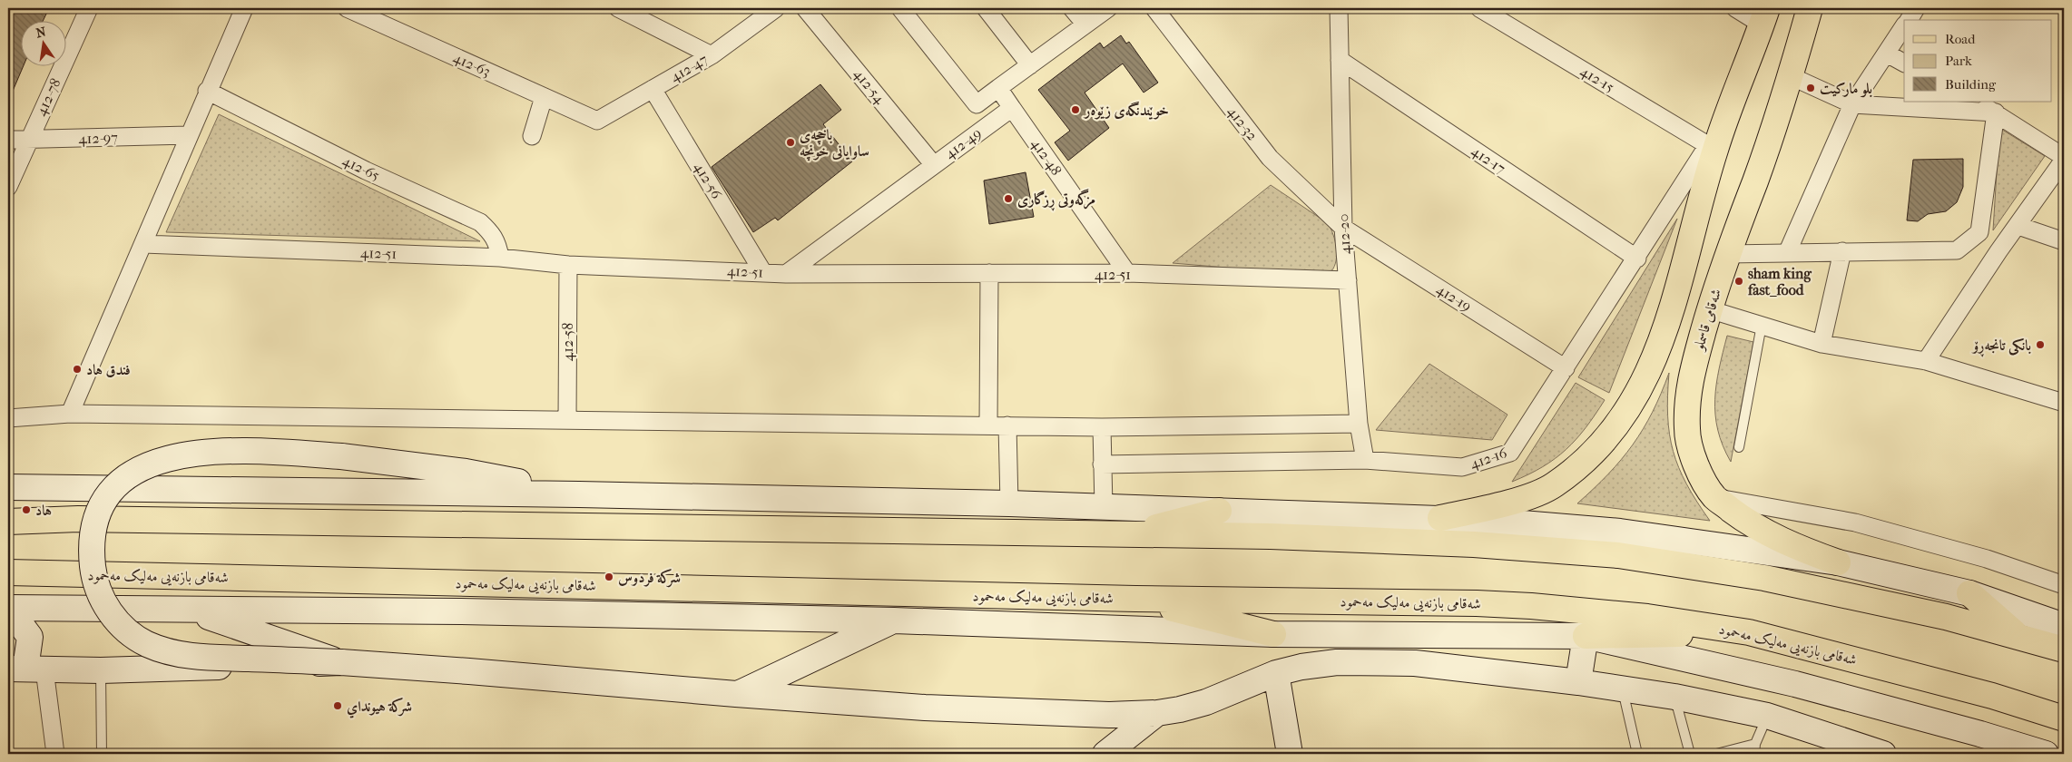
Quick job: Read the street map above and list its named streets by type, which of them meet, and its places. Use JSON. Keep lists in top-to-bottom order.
{
  "streets": {
    "main road": ["شەقامی قاسملو", "شەقامی بازنەیی مەلیک مەحمود"],
    "street": [
      "412-63",
      "412-47",
      "412-15",
      "412-54",
      "412-78",
      "412-32",
      "412-97",
      "412-49",
      "412-48",
      "412-17",
      "412-65",
      "412-56",
      "412-20",
      "412-51",
      "412-19",
      "412-58",
      "412-16"
    ]
  },
  "crossings": [
    ["412-63", "412-47"],
    ["412-47", "412-56"],
    ["412-15", "412-16"],
    ["412-54", "412-49"],
    ["412-78", "412-97"],
    ["412-32", "412-20"],
    ["412-32", "412-19"],
    ["412-49", "412-48"],
    ["412-49", "412-51"],
    ["412-48", "412-51"],
    ["412-17", "412-20"],
    ["412-17", "412-16"],
    ["412-65", "412-51"],
    ["412-56", "412-51"],
    ["412-20", "412-51"],
    ["412-20", "412-19"],
    ["412-20", "412-16"],
    ["412-51", "412-58"],
    ["412-19", "412-16"]
  ],
  "places": [
    "بلو ماركيت",
    "خوێندنگەی زێوەر",
    "باخچەی ساوایانی خونچە",
    "مزگەوتی ڕزگاری",
    "sham king fast_food",
    "بانکی تانجەڕۆ",
    "فندق هاد",
    "هاد",
    "شركة فردوس",
    "شركة هيونداي"
  ],
  "legend": ["Road", "Park", "Building"],
  "north": "top"
}
